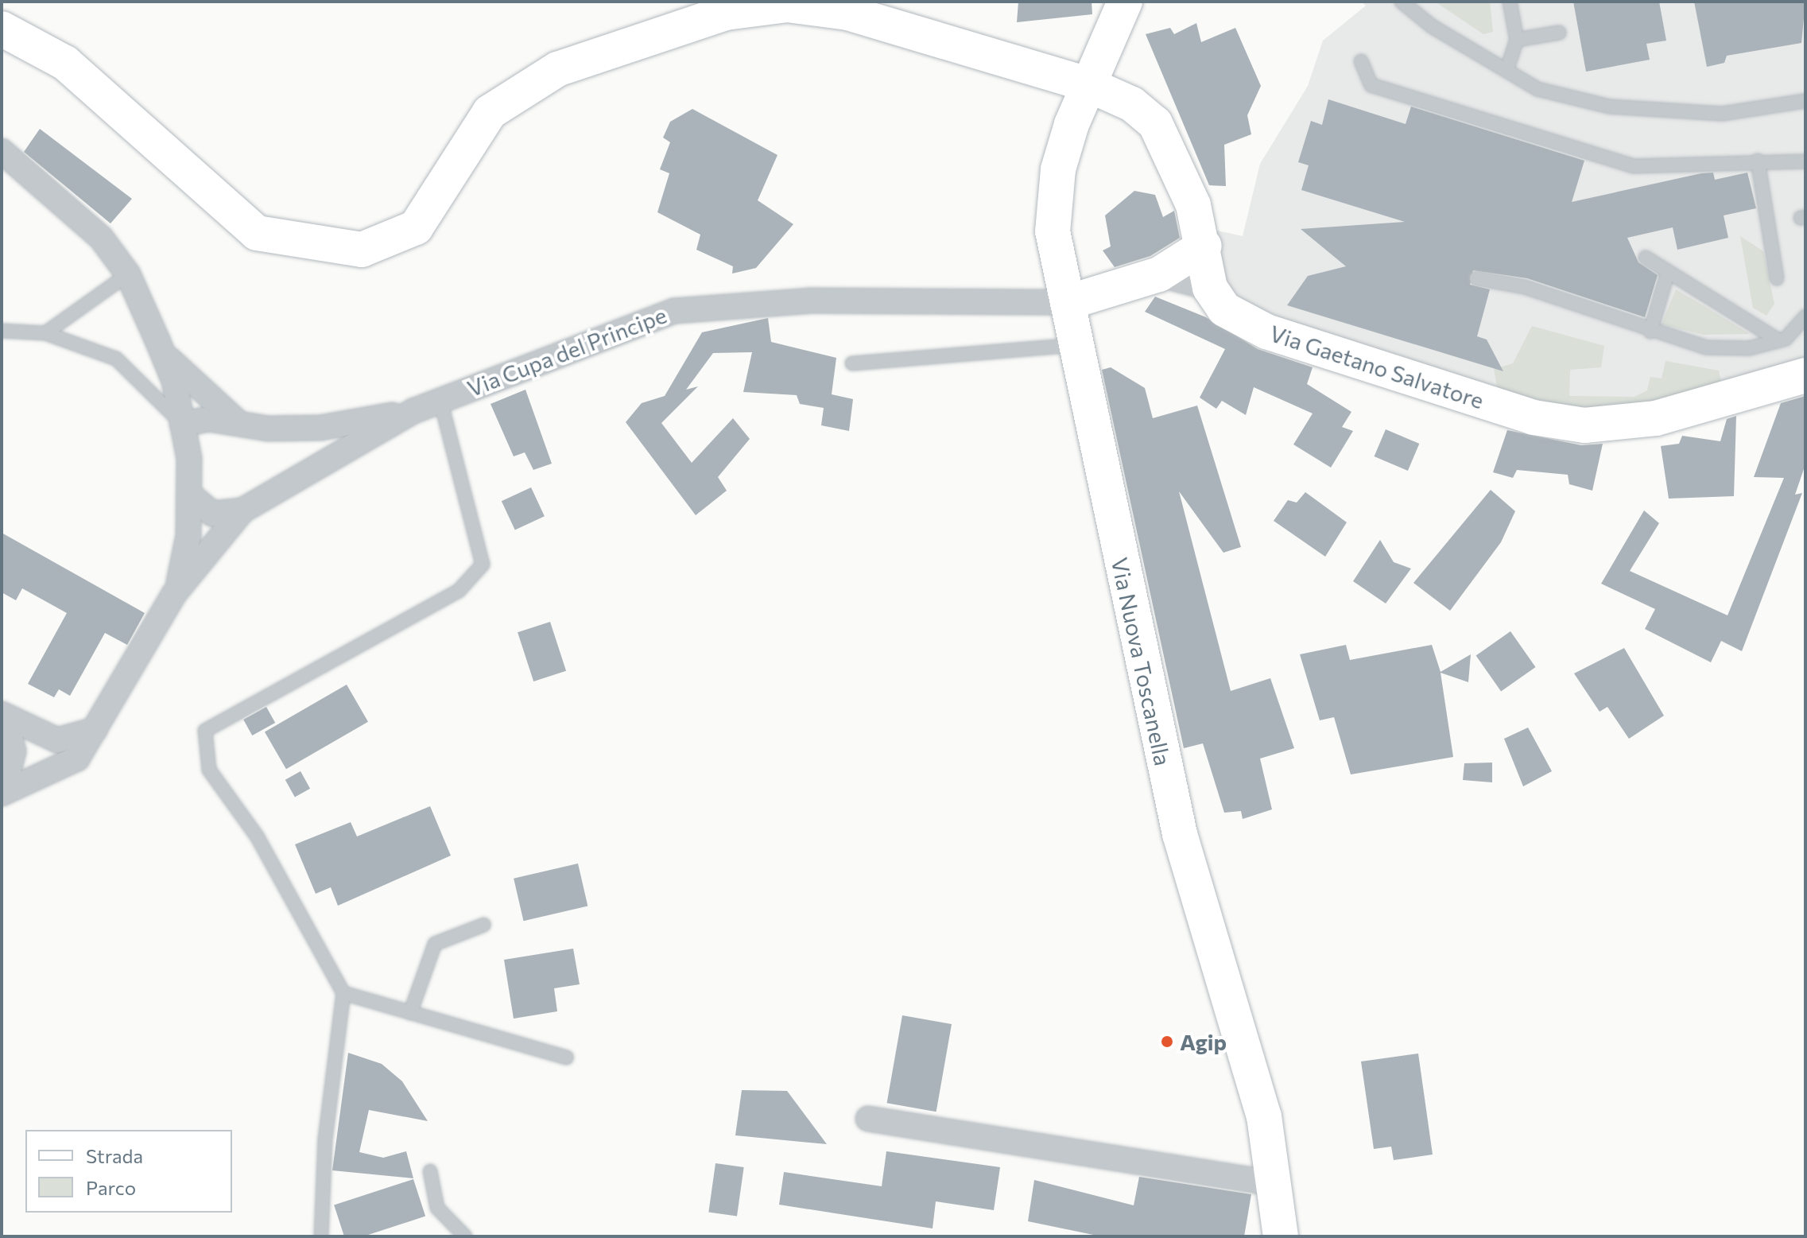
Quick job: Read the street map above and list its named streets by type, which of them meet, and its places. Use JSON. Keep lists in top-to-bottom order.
{
  "streets": {
    "main road": ["Via Gaetano Salvatore", "Via Nuova Toscanella"],
    "street": ["Via Cupa del Principe"]
  },
  "crossings": [
    ["Via Cupa del Principe", "Via Nuova Toscanella"]
  ],
  "places": ["Agip"],
  "legend": ["Strada", "Parco"]
}
